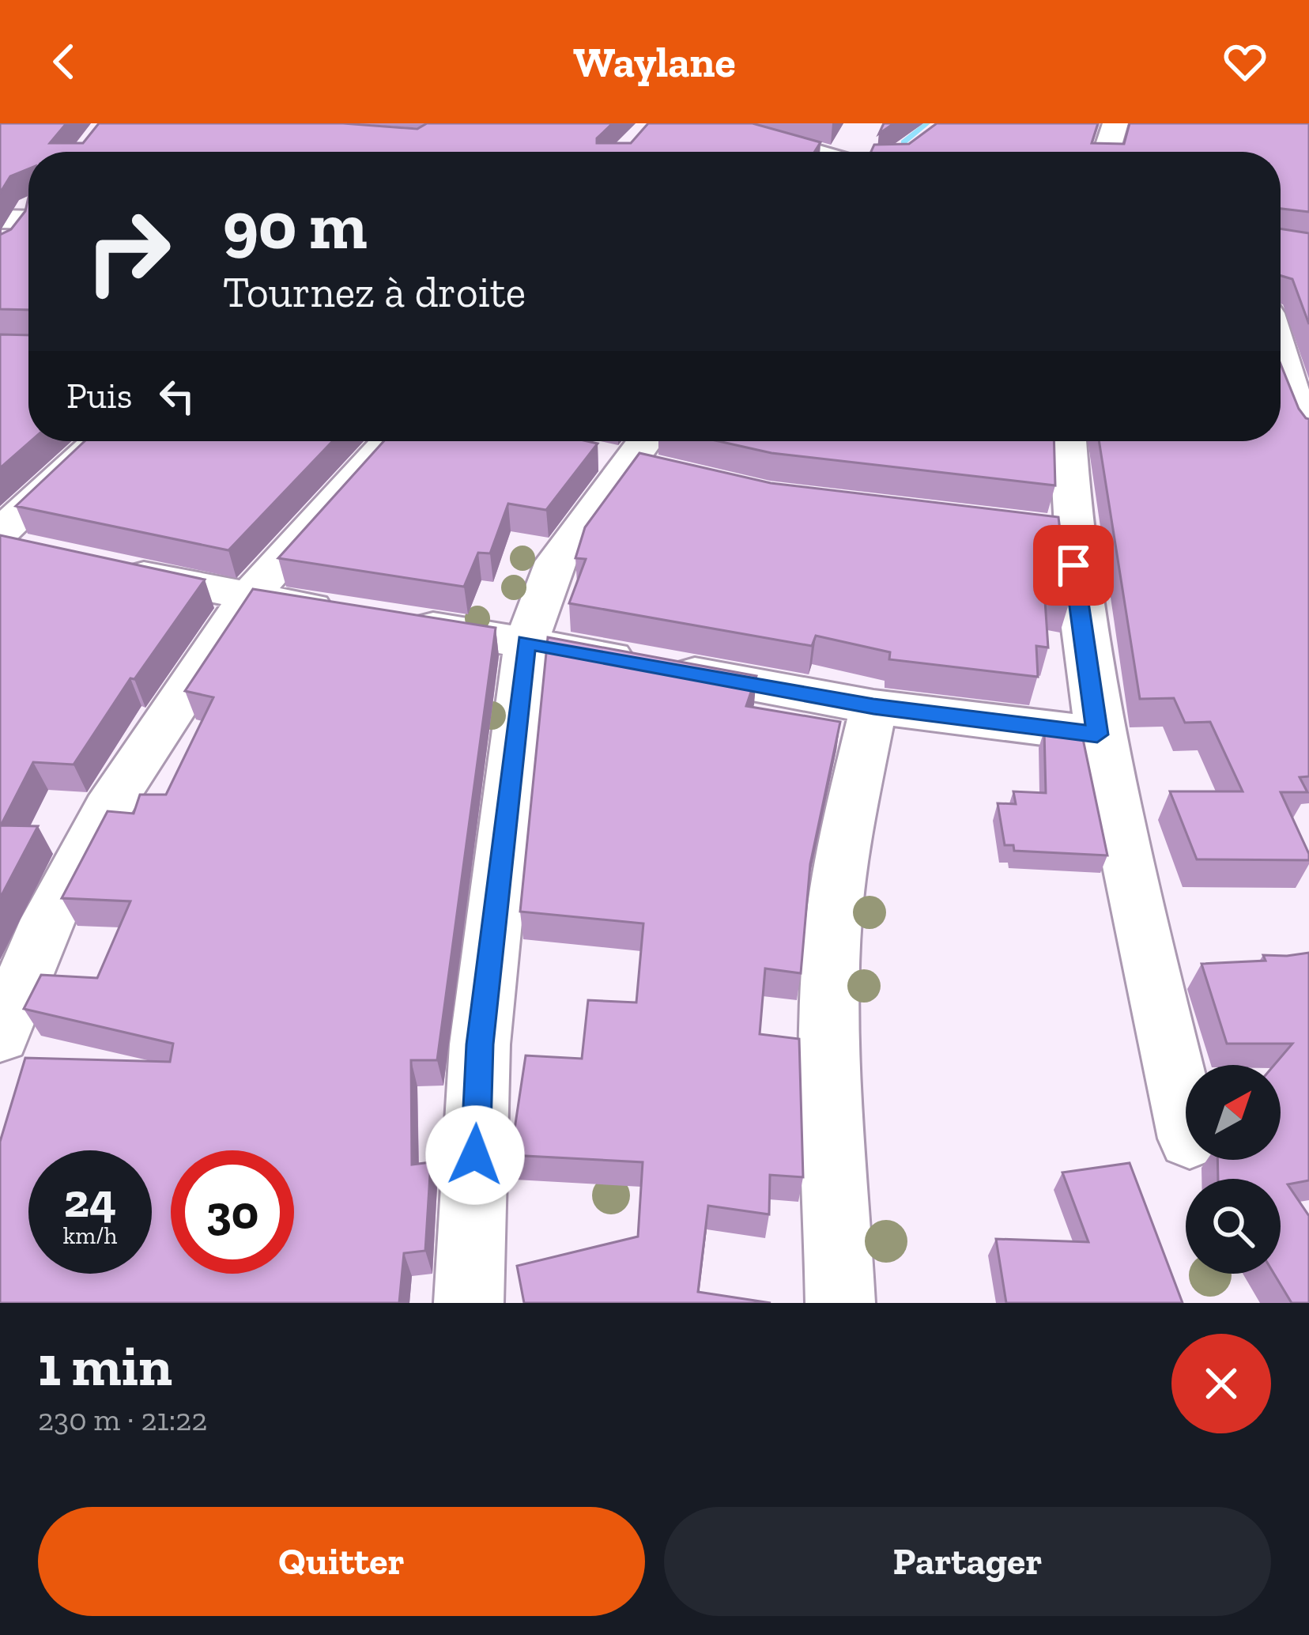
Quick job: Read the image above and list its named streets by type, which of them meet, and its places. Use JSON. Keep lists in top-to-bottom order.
{
  "north": "top right",
  "page": {
    "header": "Waylane",
    "turn": ["90 m", "Tournez à droite"],
    "then": "Puis",
    "speed": "24 km/h",
    "limit": "30",
    "heading": ["1 min", "230 m · 21:22"],
    "buttons": ["Quitter", "Partager"]
  }
}
